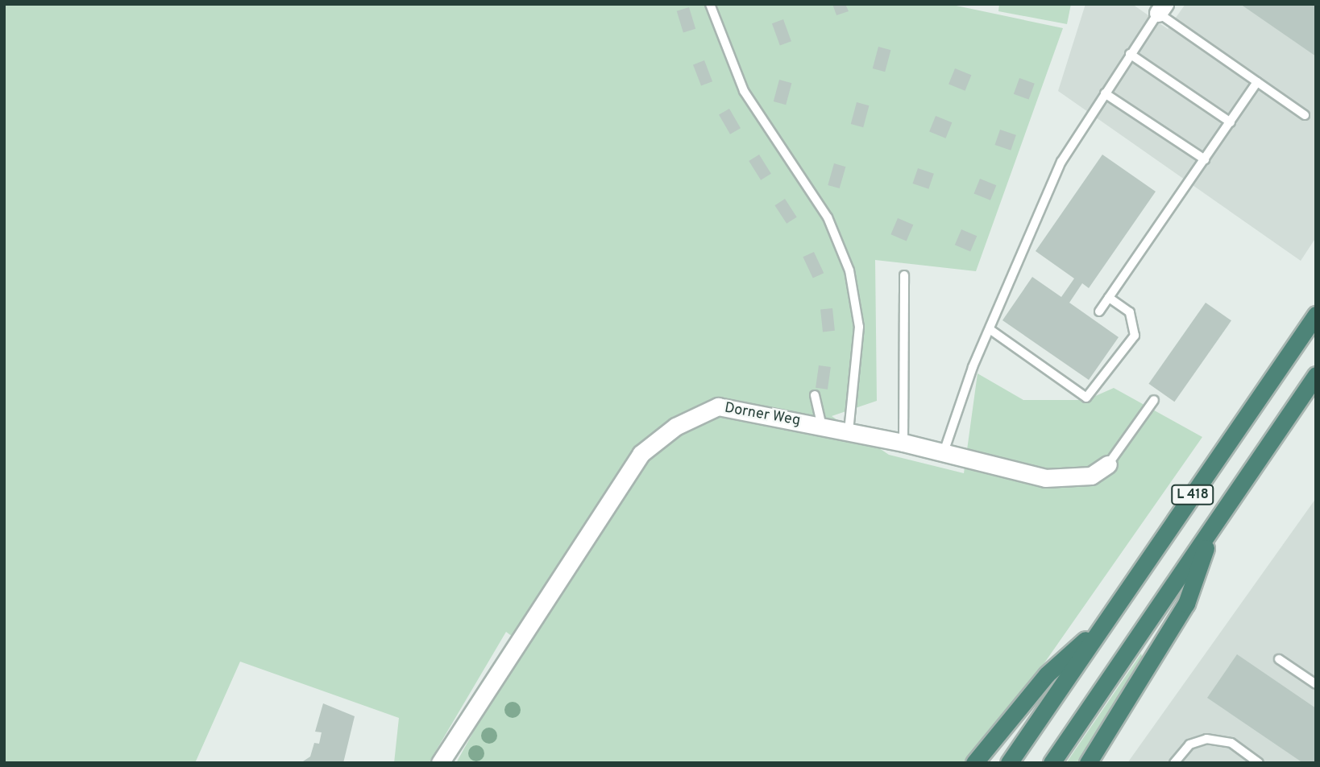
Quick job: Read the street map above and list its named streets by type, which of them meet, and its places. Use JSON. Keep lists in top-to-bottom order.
{
  "streets": {
    "highway": ["L 418"],
    "street": ["Dorner Weg"]
  }
}
